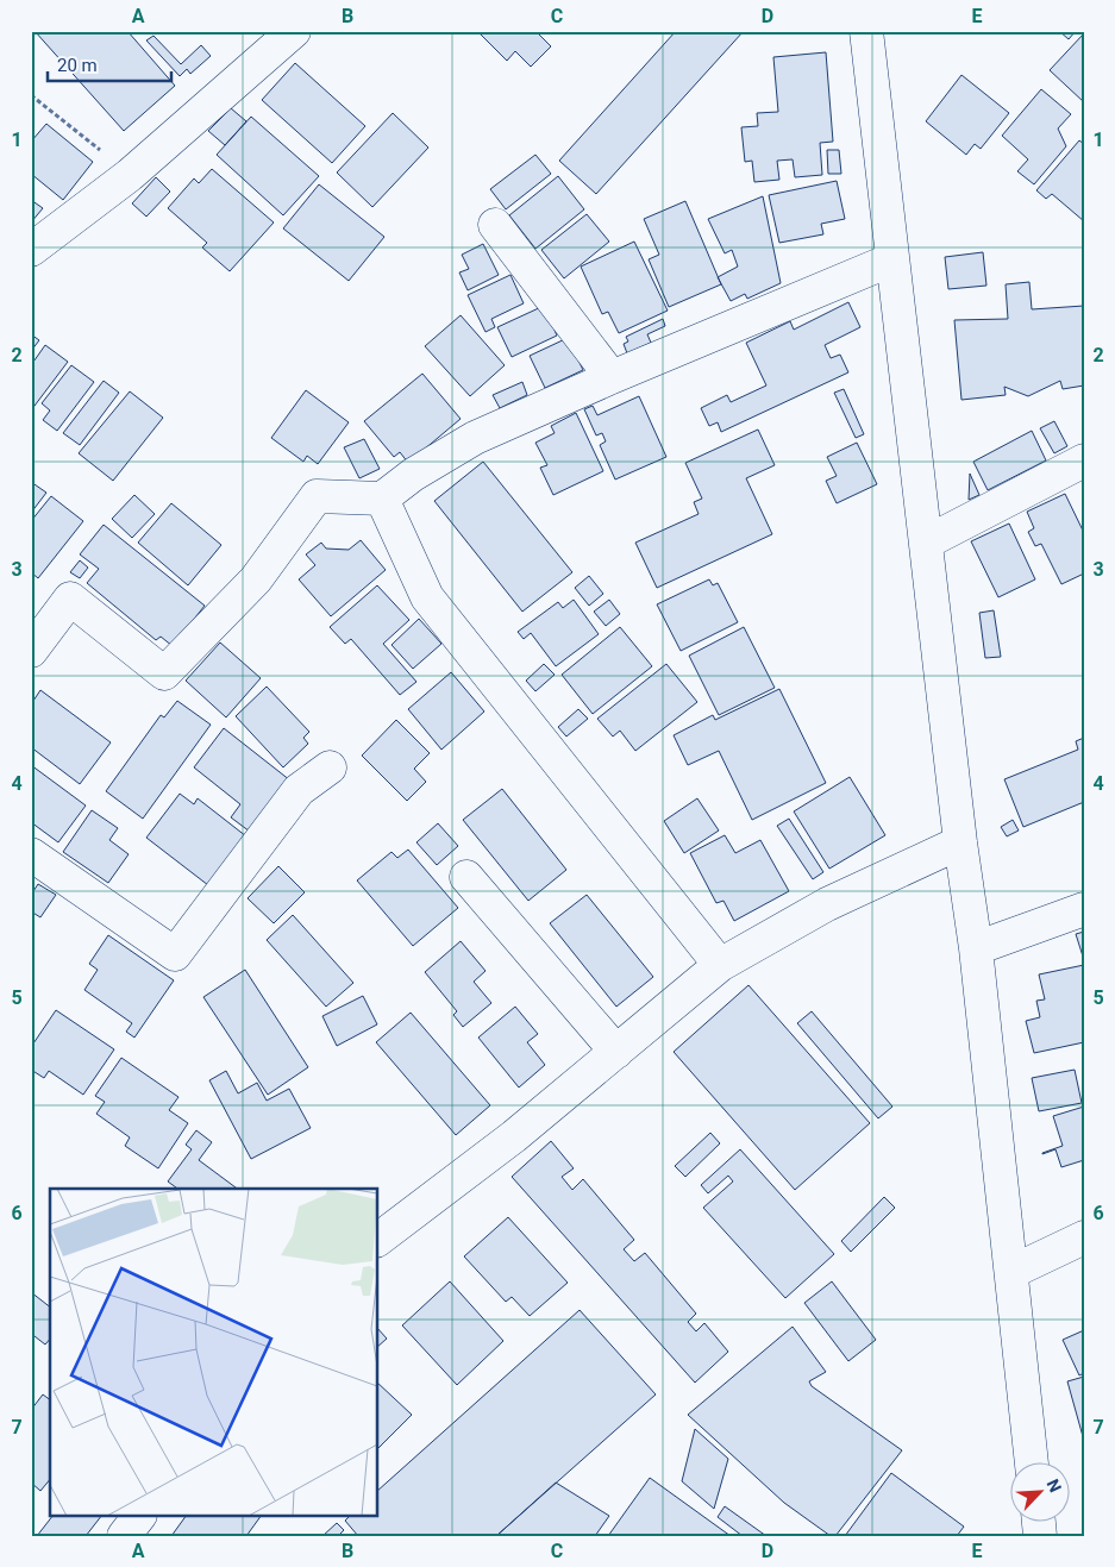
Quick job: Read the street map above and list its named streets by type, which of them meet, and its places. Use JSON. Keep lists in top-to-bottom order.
{
  "scale_bar": "20 m",
  "north": "top right",
  "grid": {
    "columns": [
      "A",
      "B",
      "C",
      "D",
      "E"
    ],
    "rows": [
      "1",
      "2",
      "3",
      "4",
      "5",
      "6",
      "7"
    ]
  }
}
